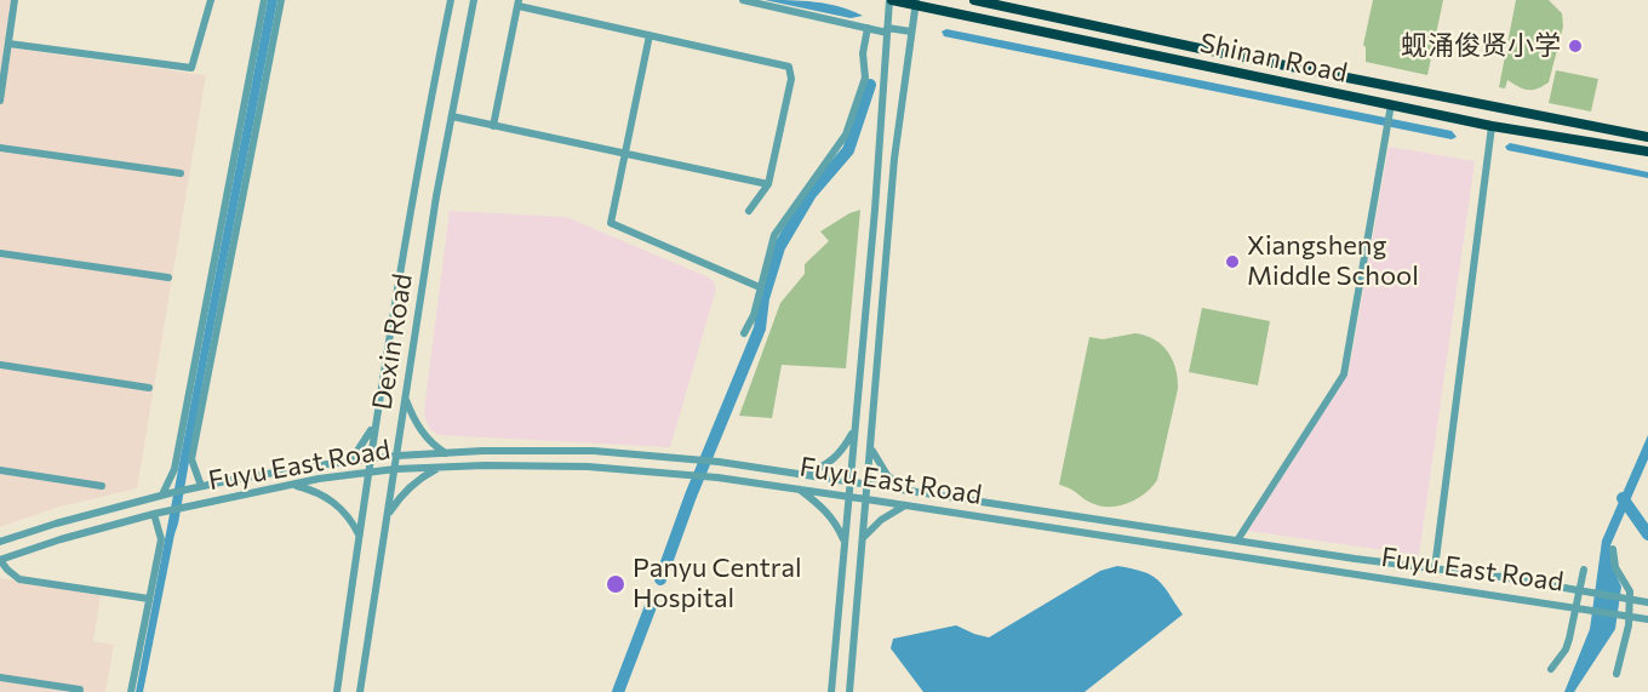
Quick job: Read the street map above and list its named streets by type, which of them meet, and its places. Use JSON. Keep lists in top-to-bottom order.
{
  "streets": {
    "highway": ["Shinan Road"],
    "street": ["Dexin Road", "Fuyu East Road"]
  },
  "crossings": [
    ["Dexin Road", "Fuyu East Road"]
  ],
  "places": ["蚬涌俊贤小学", "Xiangsheng Middle School", "Panyu Central Hospital"]
}
